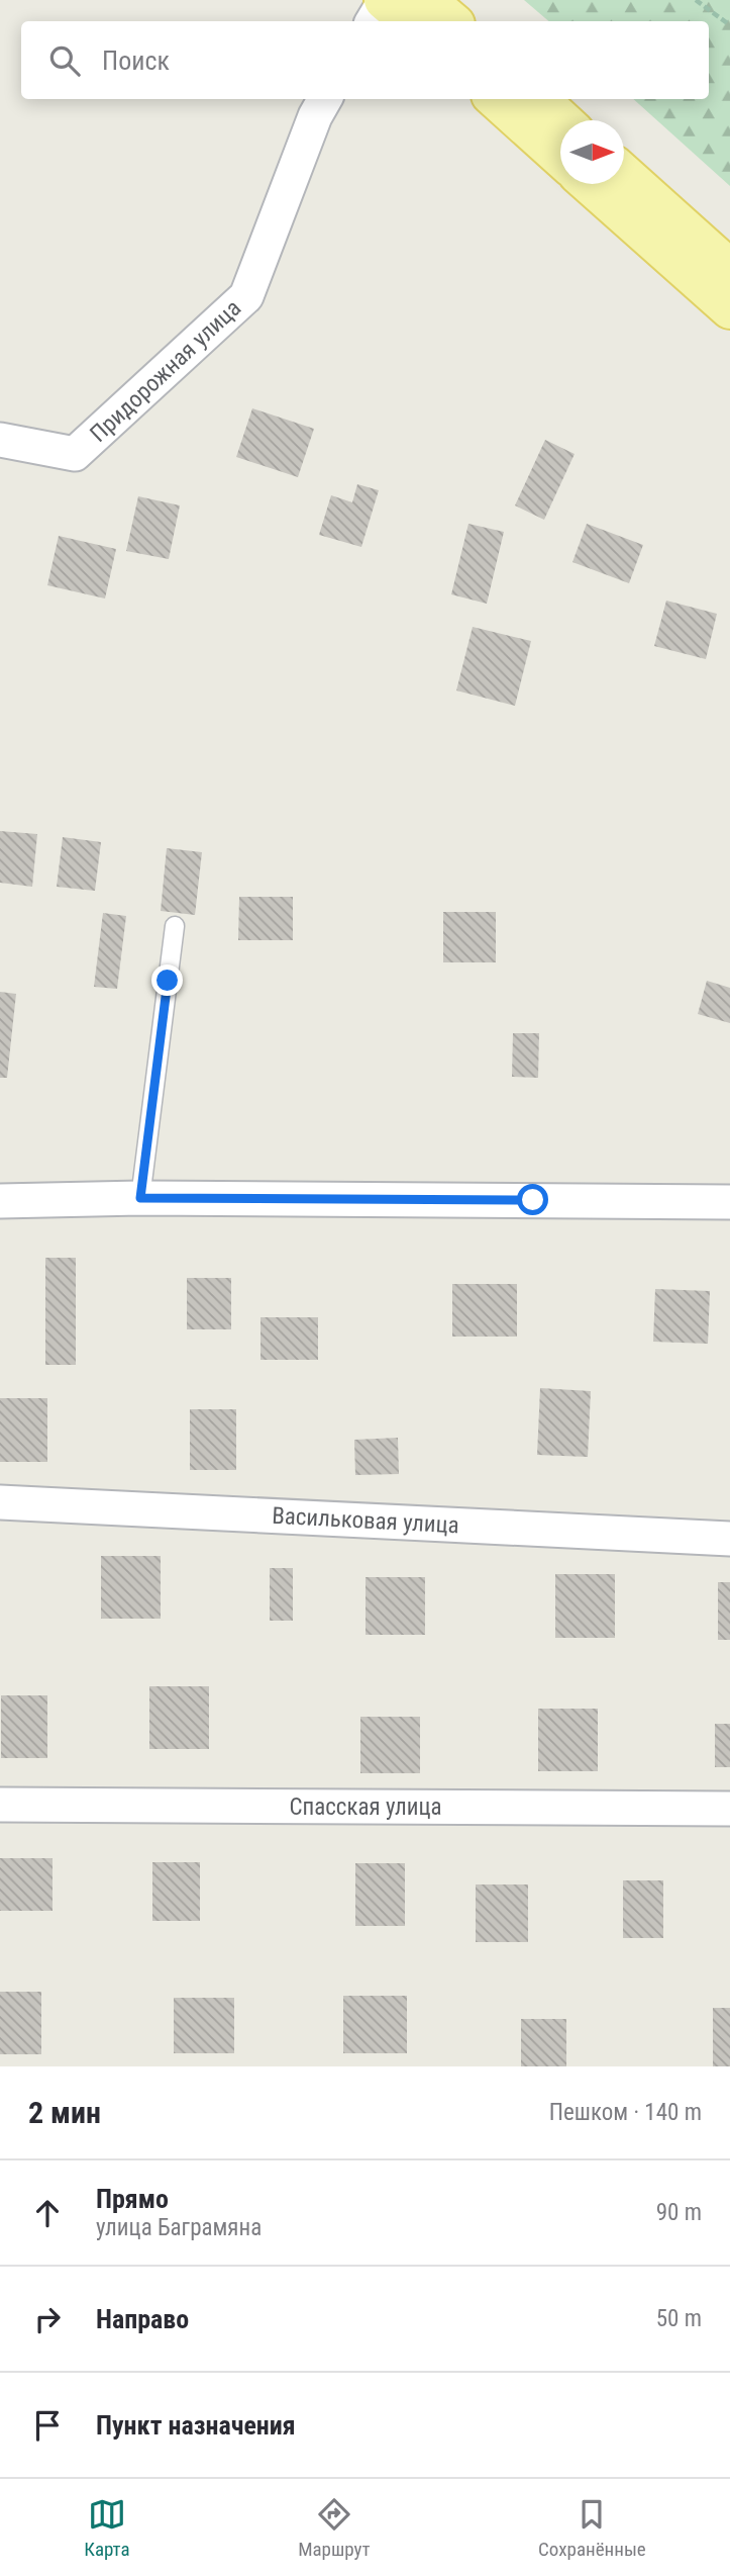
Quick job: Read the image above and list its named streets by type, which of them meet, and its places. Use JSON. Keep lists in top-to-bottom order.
{
  "streets": {
    "street": ["Придорожная улица", "Васильковая улица", "Спасская улица"]
  },
  "north": "right",
  "page": {
    "search": "Поиск",
    "heading": ["2 мин", "Пешком · 140 m"],
    "list": [
      ["Прямо", "улица Баграмяна", "90 m"],
      ["Направо", "50 m"],
      "Пункт назначения"
    ],
    "nav": ["Карта", "Маршрут", "Сохранённые"]
  }
}
